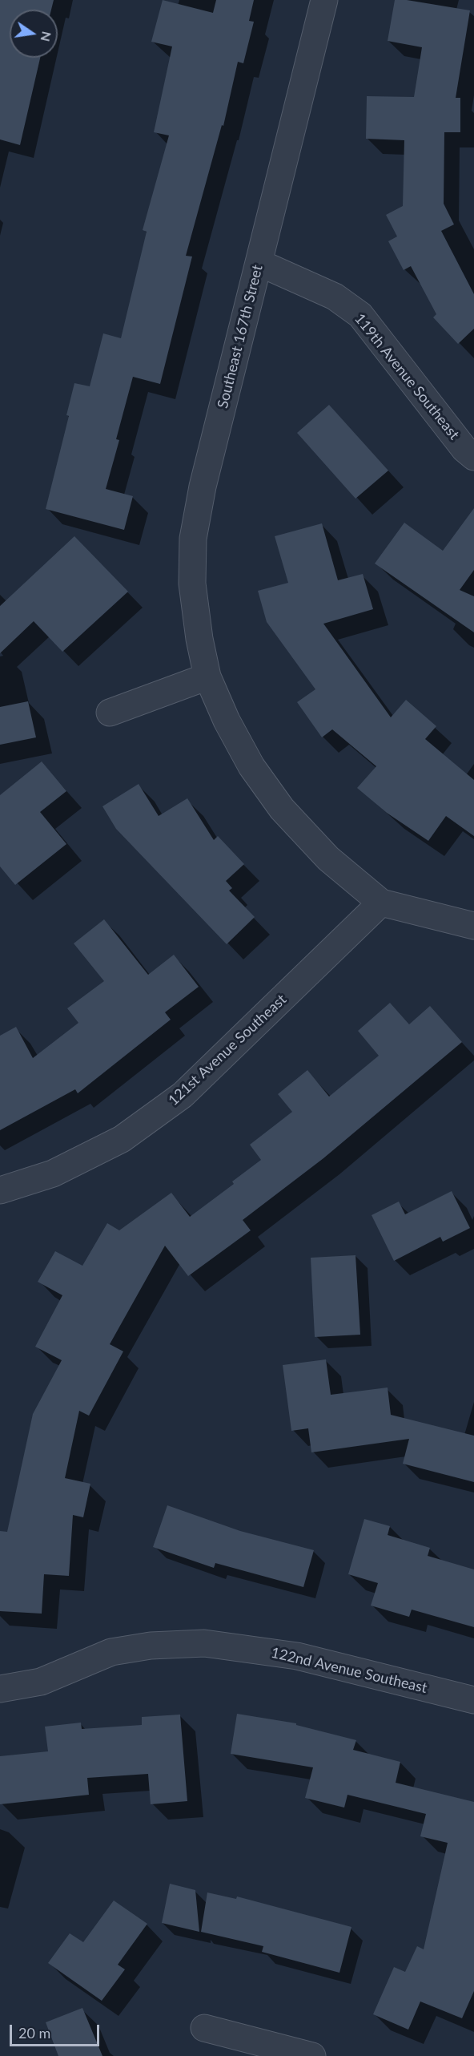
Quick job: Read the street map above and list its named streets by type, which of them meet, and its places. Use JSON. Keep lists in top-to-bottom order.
{
  "streets": {
    "street": [
      "Southeast 167th Street",
      "119th Avenue Southeast",
      "121st Avenue Southeast",
      "122nd Avenue Southeast"
    ]
  },
  "crossings": [
    ["Southeast 167th Street", "119th Avenue Southeast"],
    ["Southeast 167th Street", "121st Avenue Southeast"]
  ],
  "scale_bar": "20 m",
  "north": "right"
}
